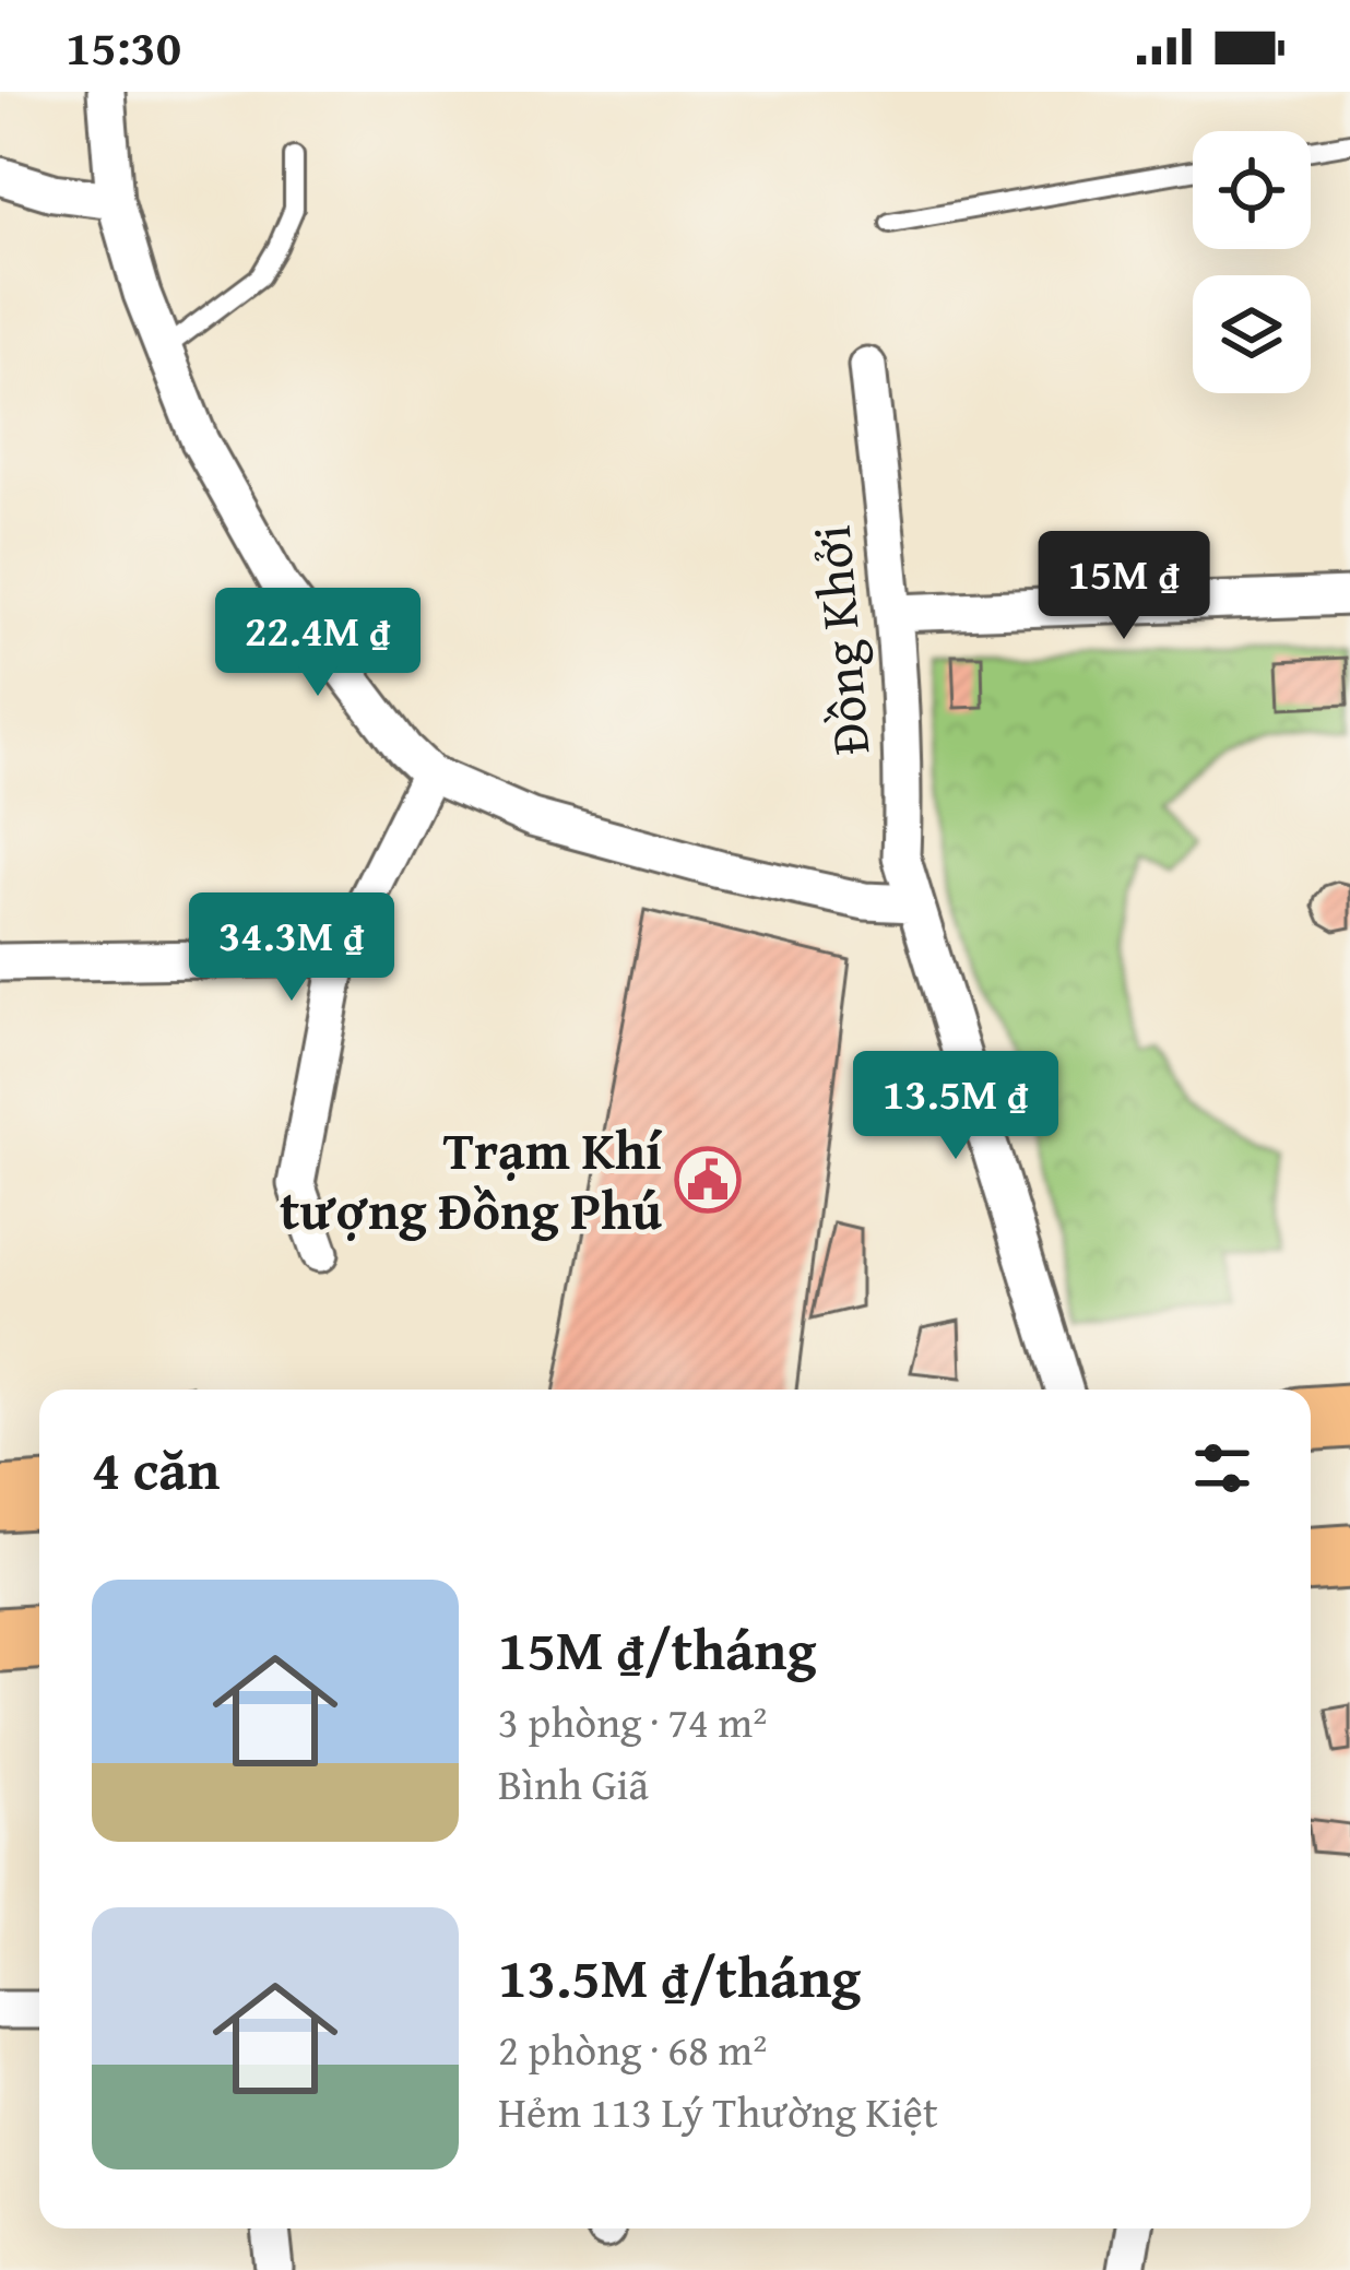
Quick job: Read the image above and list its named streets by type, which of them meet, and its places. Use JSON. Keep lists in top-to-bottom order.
{
  "streets": {
    "street": ["Đồng Khởi"]
  },
  "places": {
    "public building": ["Trạm Khí tượng Đồng Phú"]
  },
  "page": {
    "status": "15:30",
    "price": [
      "15M ₫",
      "22.4M ₫",
      "34.3M ₫",
      "13.5M ₫"
    ],
    "heading": "4 căn",
    "list": [
      {
        "name": "15M ₫/tháng",
        "note": "3 phòng · 74 m² · Bình Giã"
      },
      {
        "name": "13.5M ₫/tháng",
        "note": "2 phòng · 68 m² · Hẻm 113 Lý Thường Kiệt"
      }
    ]
  }
}
